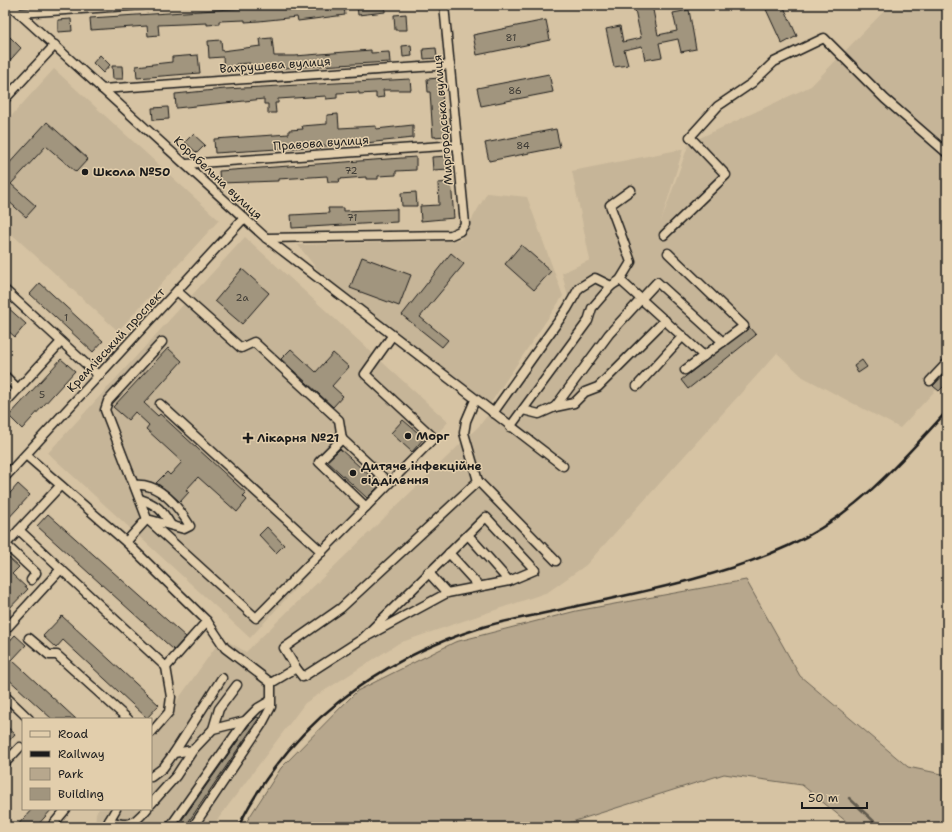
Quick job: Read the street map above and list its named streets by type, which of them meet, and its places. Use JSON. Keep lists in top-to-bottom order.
{
  "streets": {
    "street": [
      "Вахрушева вулиця",
      "Миргородська вулиця",
      "Правова вулиця",
      "Корабельна вулиця",
      "Кремлівський проспект"
    ]
  },
  "crossings": [
    ["Вахрушева вулиця", "Миргородська вулиця"],
    ["Вахрушева вулиця", "Корабельна вулиця"],
    ["Миргородська вулиця", "Правова вулиця"],
    ["Миргородська вулиця", "Корабельна вулиця"],
    ["Правова вулиця", "Корабельна вулиця"],
    ["Корабельна вулиця", "Кремлівський проспект"]
  ],
  "places": {
    "other": ["Школа №50", "Морг", "Дитяче інфекційне відділення"],
    "health": ["Лікарня №21"]
  },
  "house_numbers": [
    "81",
    "86",
    "84",
    "72",
    "71",
    "2а",
    "1",
    "5"
  ],
  "legend": [
    "Road",
    "Railway",
    "Park",
    "Building"
  ],
  "scale_bar": "50 m"
}
